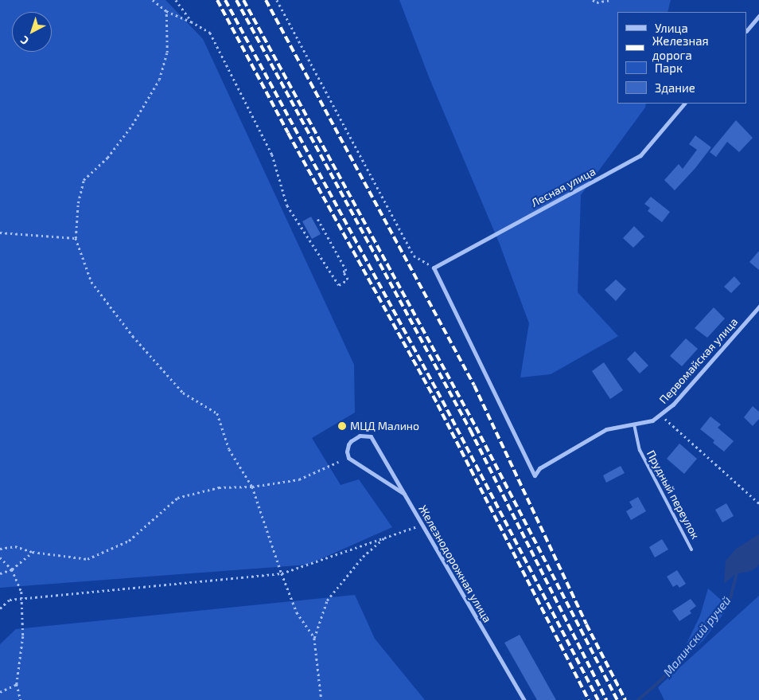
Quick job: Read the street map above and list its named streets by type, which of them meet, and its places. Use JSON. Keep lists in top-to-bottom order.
{
  "streets": {
    "street": ["Лесная улица", "Первомайская улица", "Железнодорожная улица"],
    "lane": ["Прудный переулок"]
  },
  "crossings": [
    ["Лесная улица", "Первомайская улица"],
    ["Первомайская улица", "Прудный переулок"]
  ],
  "water": ["Малинский ручей"],
  "places": ["МЦД Малино"],
  "legend": [
    "Улица",
    "Железная дорога",
    "Парк",
    "Здание"
  ],
  "north": "bottom left"
}
